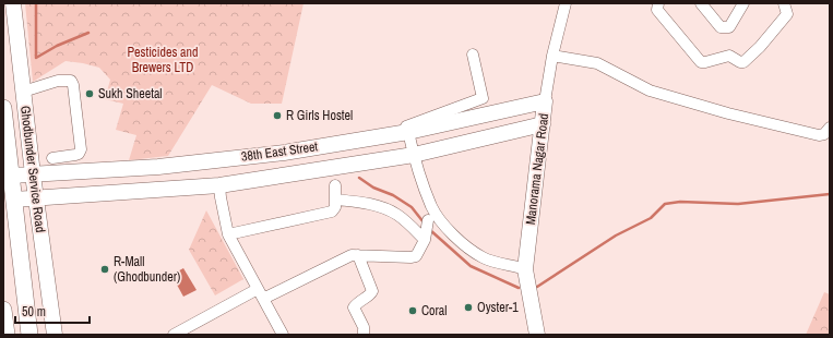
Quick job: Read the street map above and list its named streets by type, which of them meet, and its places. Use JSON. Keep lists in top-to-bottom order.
{
  "streets": {
    "street": ["38th East Street", "Ghodbunder Service Road", "Manorama Nagar Road"]
  },
  "crossings": [
    ["38th East Street", "Ghodbunder Service Road"],
    ["38th East Street", "Manorama Nagar Road"]
  ],
  "parks": ["Pesticides and Brewers LTD"],
  "places": [
    "Sukh Sheetal",
    "R Girls Hostel",
    "R-Mall (Ghodbunder)",
    "Oyster-1",
    "Coral"
  ],
  "scale_bar": "50 m"
}
